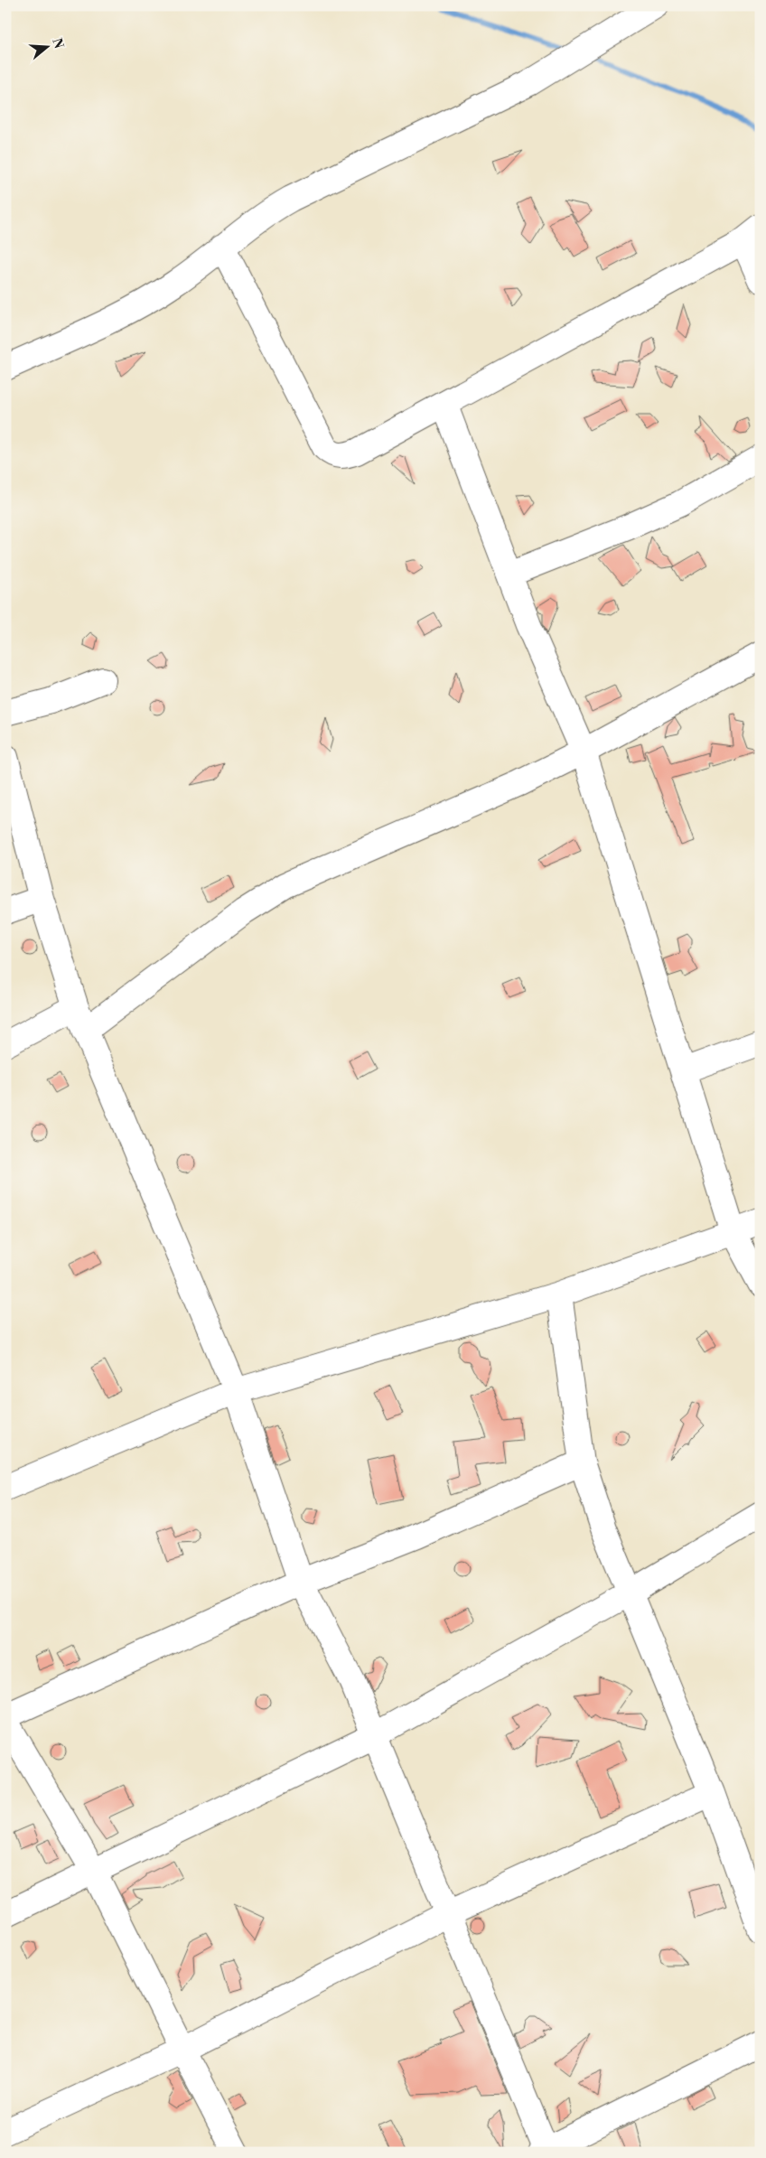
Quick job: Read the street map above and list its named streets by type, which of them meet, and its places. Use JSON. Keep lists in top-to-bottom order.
{
  "north": "right"
}
